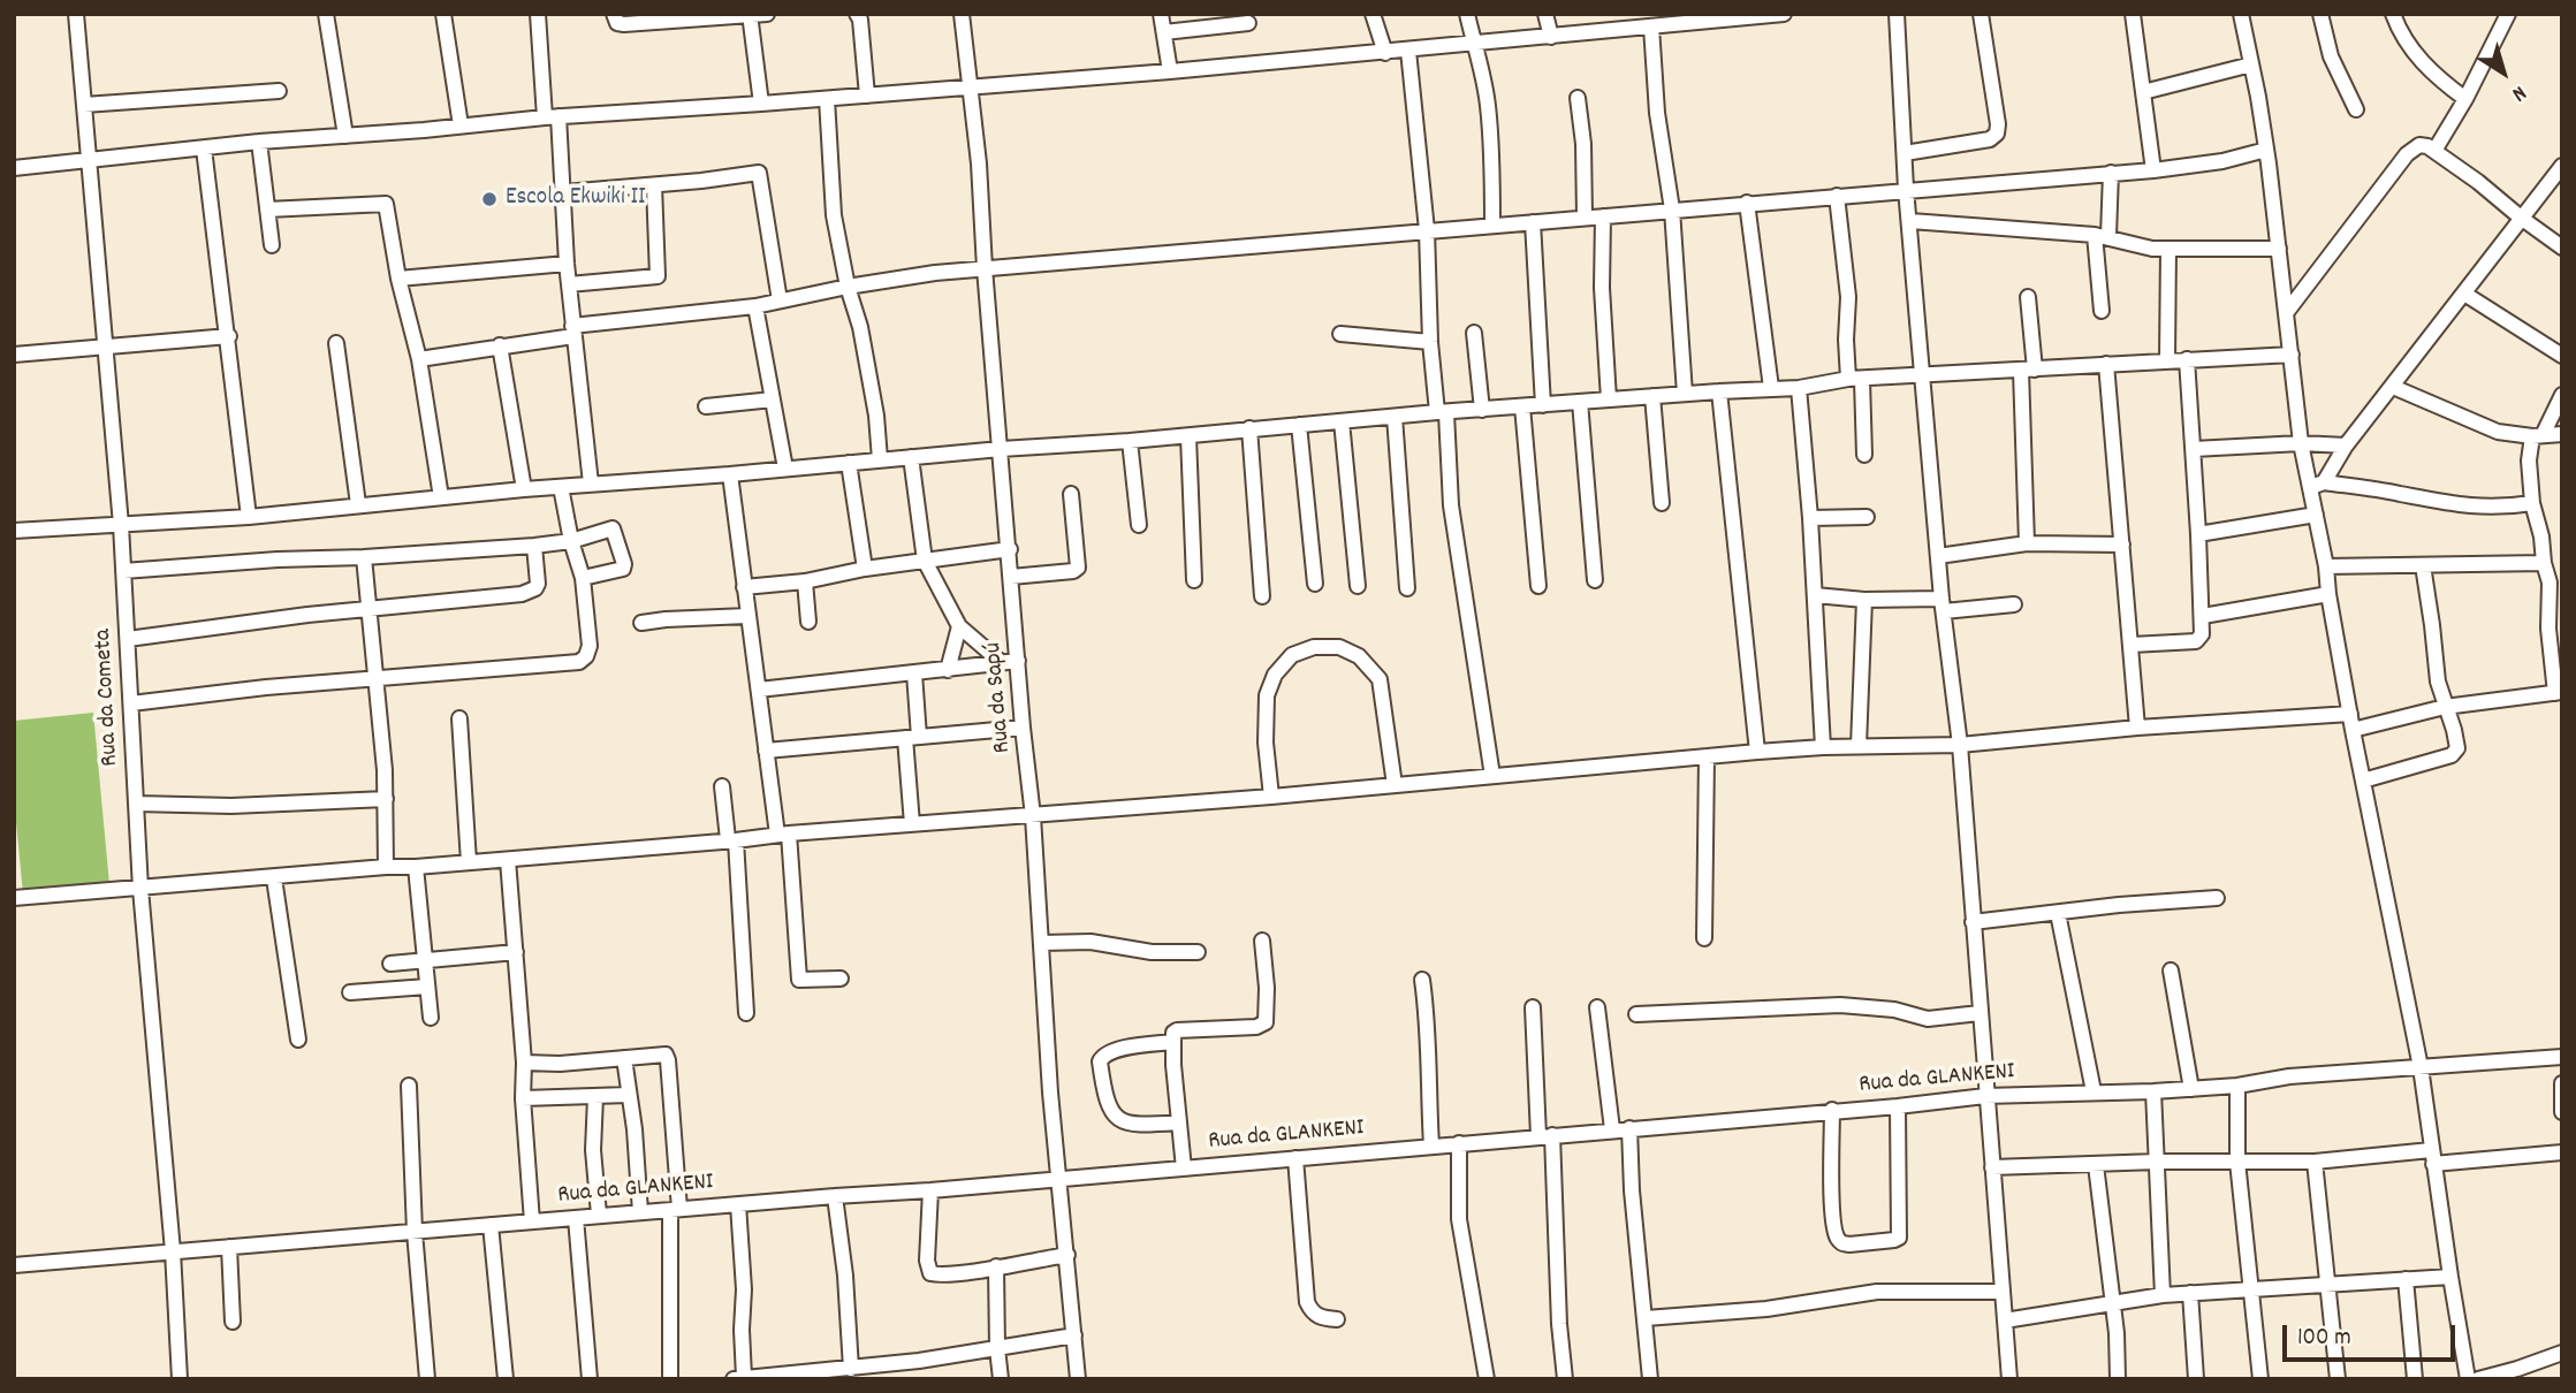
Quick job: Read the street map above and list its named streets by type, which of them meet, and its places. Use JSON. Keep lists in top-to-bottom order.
{
  "streets": {
    "street": ["Rua da Cometa", "Rua da Sapú", "Rua da GLANKENI"]
  },
  "crossings": [
    ["Rua da Cometa", "Rua da GLANKENI"],
    ["Rua da Sapú", "Rua da GLANKENI"]
  ],
  "places": ["Escola Ekwiki II"],
  "scale_bar": "100 m",
  "north": "bottom right"
}
